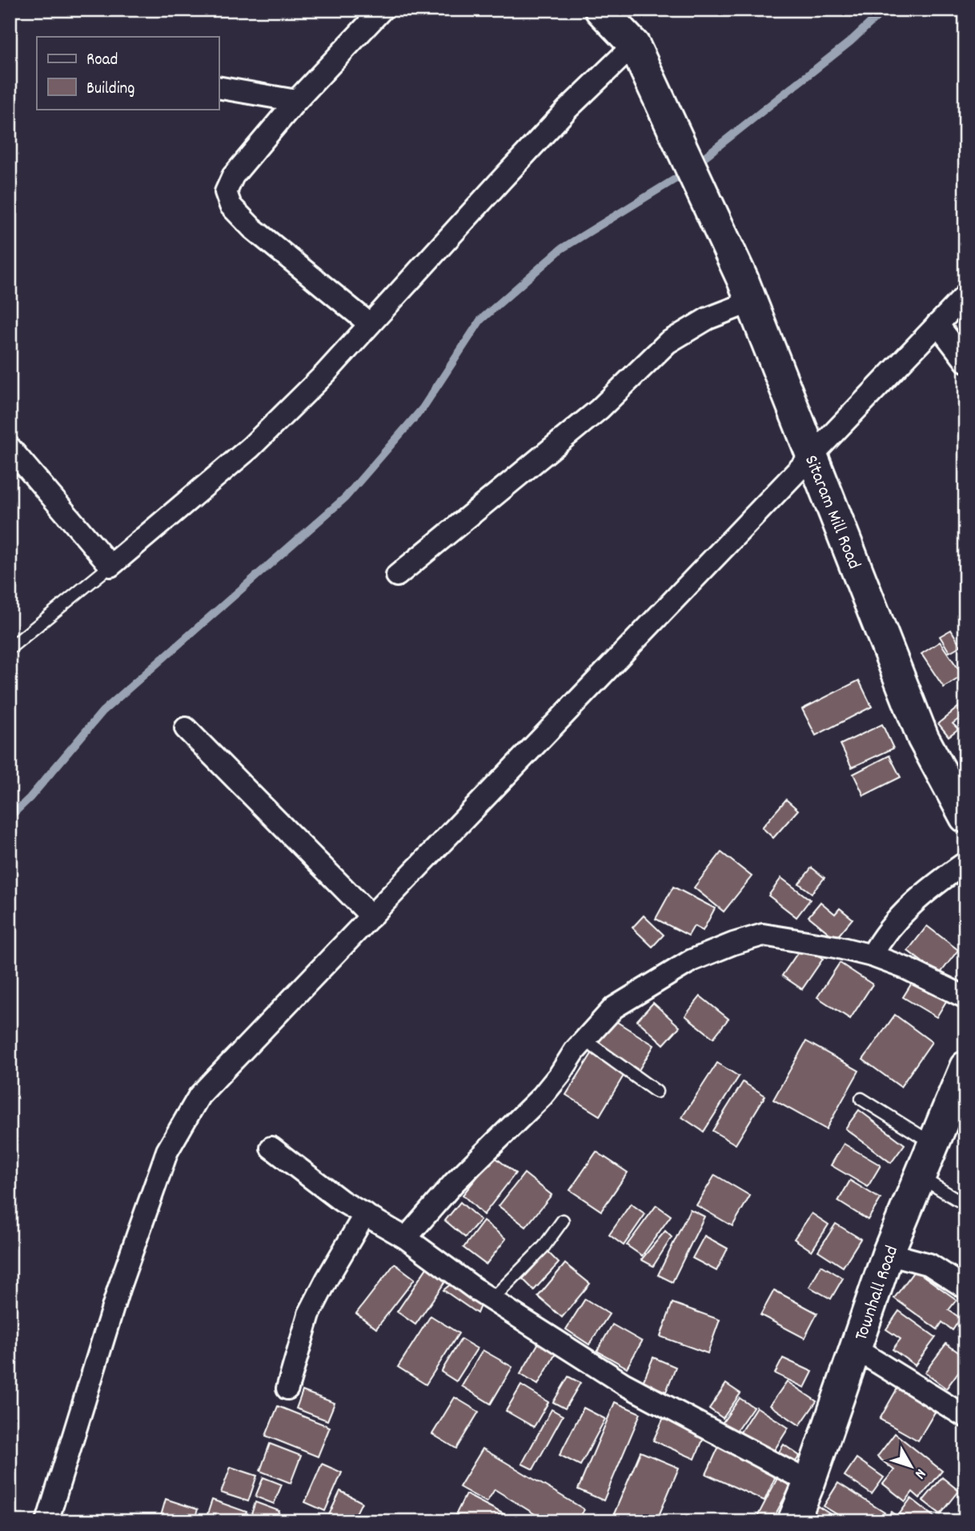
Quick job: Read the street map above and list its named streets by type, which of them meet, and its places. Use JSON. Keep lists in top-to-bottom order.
{
  "streets": {
    "street": ["Sitaram Mill Road", "Townhall Road"]
  },
  "legend": ["Road", "Building"],
  "north": "bottom right"
}
